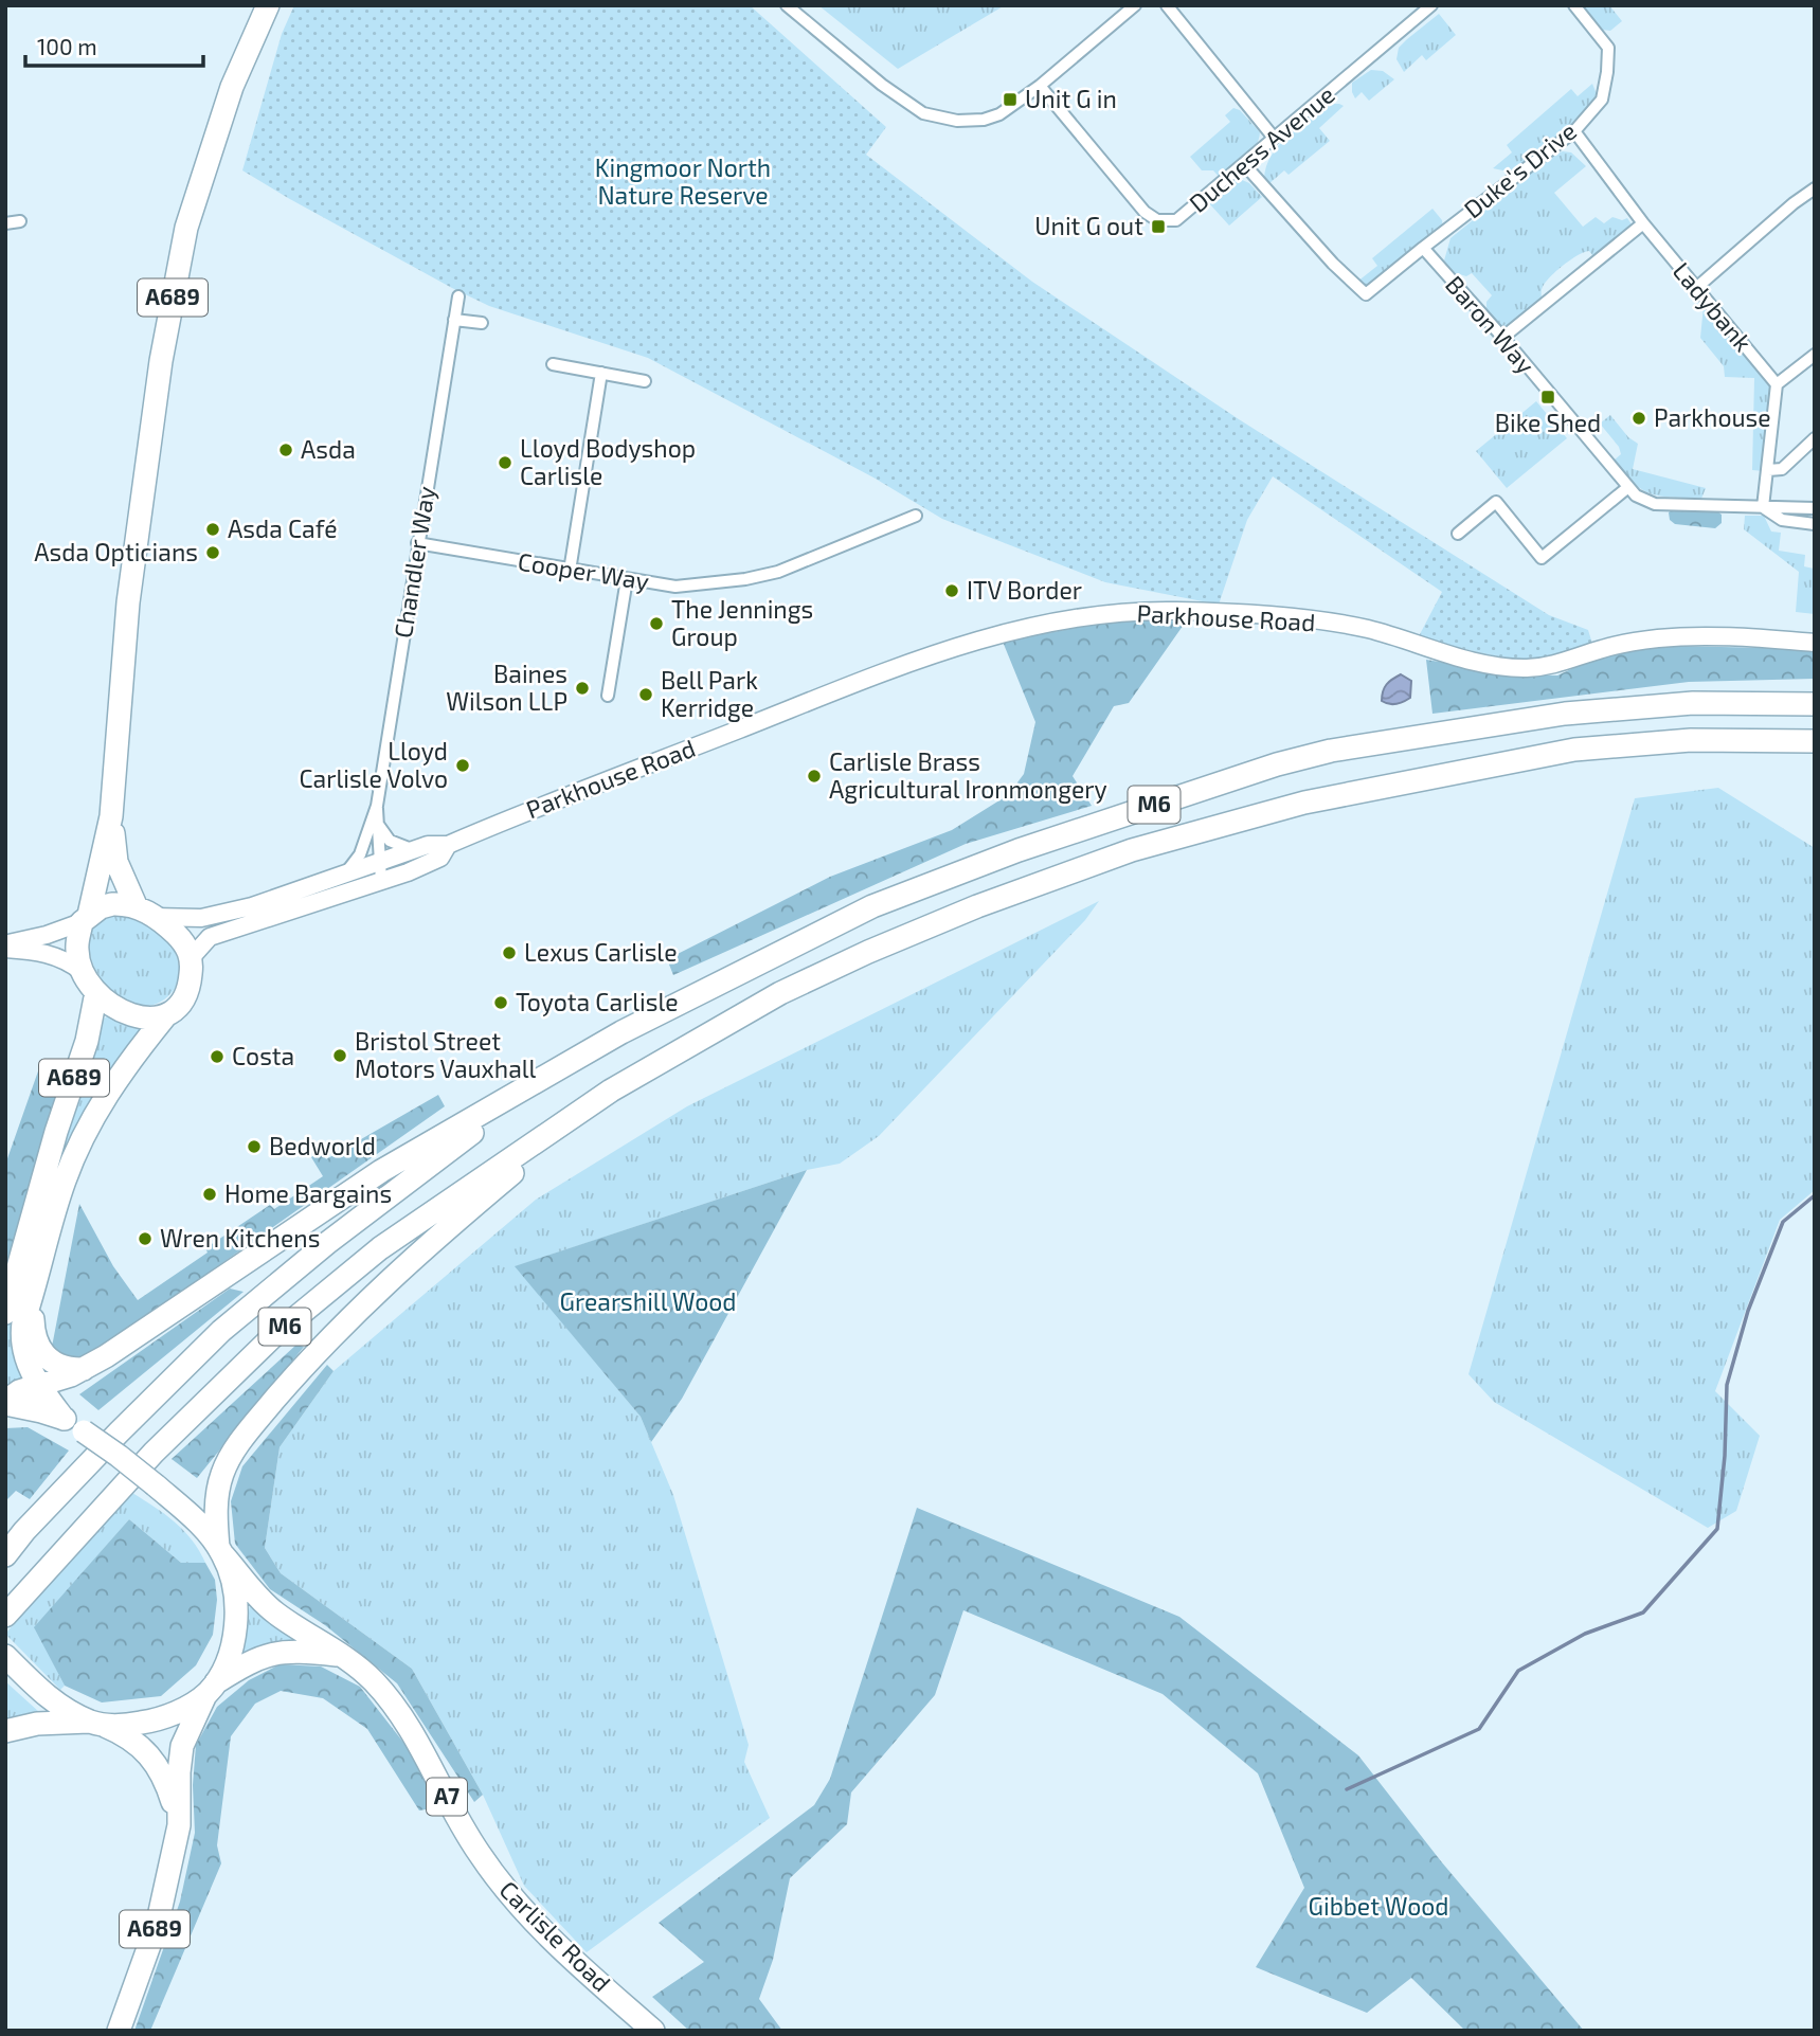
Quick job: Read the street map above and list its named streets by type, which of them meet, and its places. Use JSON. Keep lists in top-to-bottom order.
{
  "streets": {
    "highway": [
      "A689",
      "M6",
      "A7",
      "Carlisle Road"
    ],
    "street": [
      "Duchess Avenue",
      "Duke's Drive",
      "Ladybank",
      "Baron Way",
      "Chandler Way",
      "Cooper Way",
      "Parkhouse Road"
    ]
  },
  "crossings": [
    ["Duke's Drive", "Ladybank"],
    ["Duke's Drive", "Baron Way"],
    ["A689", "Parkhouse Road"],
    ["A689", "M6"],
    ["A689", "Carlisle Road"],
    ["Chandler Way", "Cooper Way"],
    ["Chandler Way", "Parkhouse Road"],
    ["M6", "Carlisle Road"]
  ],
  "parks": ["Kingmoor North Nature Reserve", "Grearshill Wood", "Gibbet Wood"],
  "places": {
    "transit": ["Unit G in", "Unit G out", "Bike Shed"],
    "other": [
      "Parkhouse",
      "Asda",
      "Lloyd Bodyshop Carlisle",
      "Asda Café",
      "Asda Opticians",
      "ITV Border",
      "The Jennings Group",
      "Baines Wilson LLP",
      "Bell Park Kerridge",
      "Lloyd Carlisle Volvo",
      "Carlisle Brass Agricultural Ironmongery",
      "Lexus Carlisle",
      "Toyota Carlisle",
      "Bristol Street Motors Vauxhall",
      "Costa",
      "Bedworld",
      "Home Bargains",
      "Wren Kitchens"
    ]
  },
  "scale_bar": "100 m"
}
